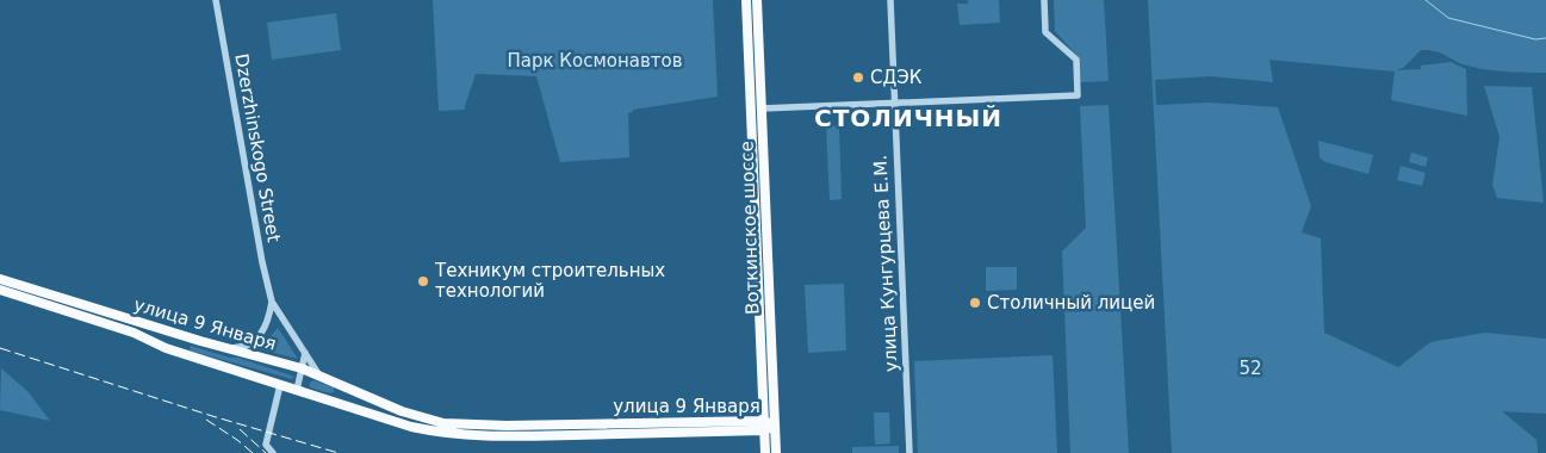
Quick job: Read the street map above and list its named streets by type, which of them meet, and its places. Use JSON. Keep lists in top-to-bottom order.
{
  "streets": {
    "main road": ["Воткинское шоссе", "улица 9 Января"],
    "street": ["Dzerzhinskogo Street", "улица Кунгурцева Е.М."]
  },
  "crossings": [
    ["Dzerzhinskogo Street", "улица 9 Января"],
    ["Воткинское шоссе", "улица 9 Января"]
  ],
  "districts": ["СТОЛИЧНЫЙ"],
  "parks": ["Парк Космонавтов", "52"],
  "places": ["СДЭК", "Техникум строительных технологий", "Столичный лицей"]
}
